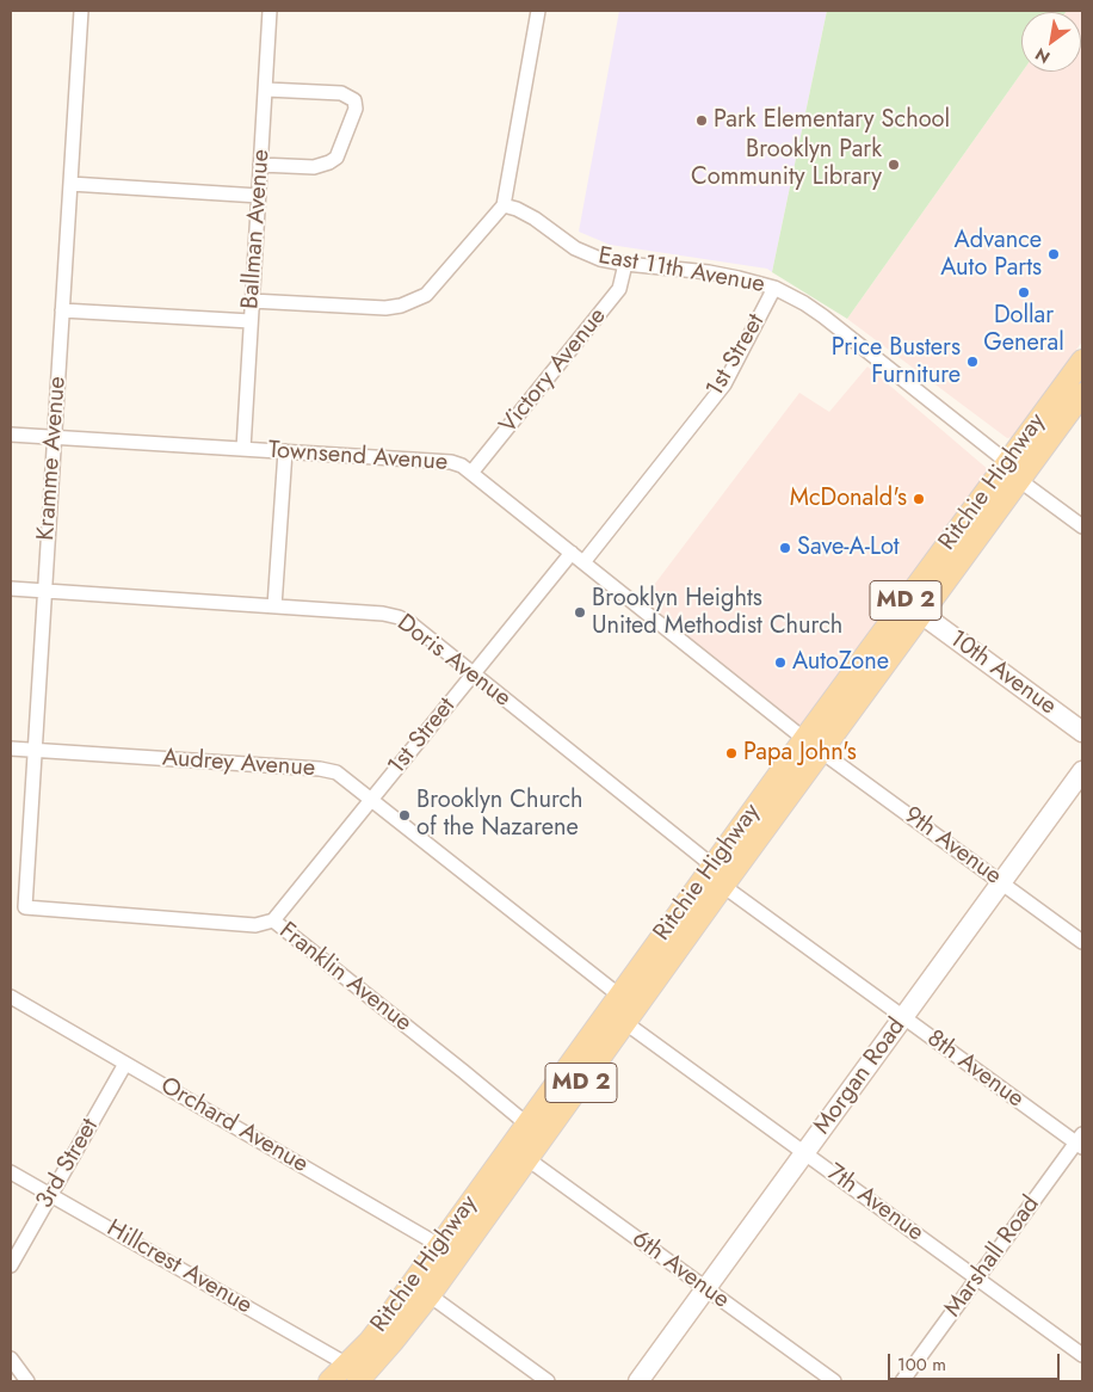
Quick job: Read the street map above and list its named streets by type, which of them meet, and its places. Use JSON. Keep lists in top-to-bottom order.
{
  "streets": {
    "main road": ["Ritchie Highway", "MD 2"],
    "street": [
      "Ballman Avenue",
      "East 11th Avenue",
      "1st Street",
      "Victory Avenue",
      "Townsend Avenue",
      "Kramme Avenue",
      "Doris Avenue",
      "10th Avenue",
      "Audrey Avenue",
      "9th Avenue",
      "Franklin Avenue",
      "8th Avenue",
      "Morgan Road",
      "Orchard Avenue",
      "3rd Street",
      "7th Avenue",
      "Marshall Road",
      "Hillcrest Avenue",
      "6th Avenue"
    ]
  },
  "crossings": [
    ["Ballman Avenue", "Townsend Avenue"],
    ["East 11th Avenue", "1st Street"],
    ["East 11th Avenue", "Victory Avenue"],
    ["East 11th Avenue", "Ritchie Highway"],
    ["1st Street", "Townsend Avenue"],
    ["1st Street", "Doris Avenue"],
    ["1st Street", "Audrey Avenue"],
    ["1st Street", "Franklin Avenue"],
    ["Victory Avenue", "Townsend Avenue"],
    ["Townsend Avenue", "Kramme Avenue"],
    ["Townsend Avenue", "Ritchie Highway"],
    ["Townsend Avenue", "9th Avenue"],
    ["Kramme Avenue", "Doris Avenue"],
    ["Kramme Avenue", "Audrey Avenue"],
    ["Kramme Avenue", "Franklin Avenue"],
    ["Ritchie Highway", "Doris Avenue"],
    ["Ritchie Highway", "10th Avenue"],
    ["Ritchie Highway", "Audrey Avenue"],
    ["Ritchie Highway", "9th Avenue"],
    ["Ritchie Highway", "Franklin Avenue"],
    ["Ritchie Highway", "8th Avenue"],
    ["Ritchie Highway", "Orchard Avenue"],
    ["Ritchie Highway", "7th Avenue"],
    ["Ritchie Highway", "Hillcrest Avenue"],
    ["Ritchie Highway", "6th Avenue"],
    ["Doris Avenue", "8th Avenue"],
    ["Audrey Avenue", "7th Avenue"],
    ["9th Avenue", "Morgan Road"],
    ["8th Avenue", "Morgan Road"],
    ["8th Avenue", "Marshall Road"],
    ["Morgan Road", "7th Avenue"],
    ["Morgan Road", "6th Avenue"],
    ["Orchard Avenue", "3rd Street"],
    ["3rd Street", "Hillcrest Avenue"],
    ["7th Avenue", "Marshall Road"]
  ],
  "places": [
    "Park Elementary School",
    "Brooklyn Park Community Library",
    "Advance Auto Parts",
    "Dollar General",
    "Price Busters Furniture",
    "McDonald's",
    "Save-A-Lot",
    "Brooklyn Heights United Methodist Church",
    "AutoZone",
    "Papa John's",
    "Brooklyn Church of the Nazarene"
  ],
  "scale_bar": "100 m",
  "north": "bottom left"
}
